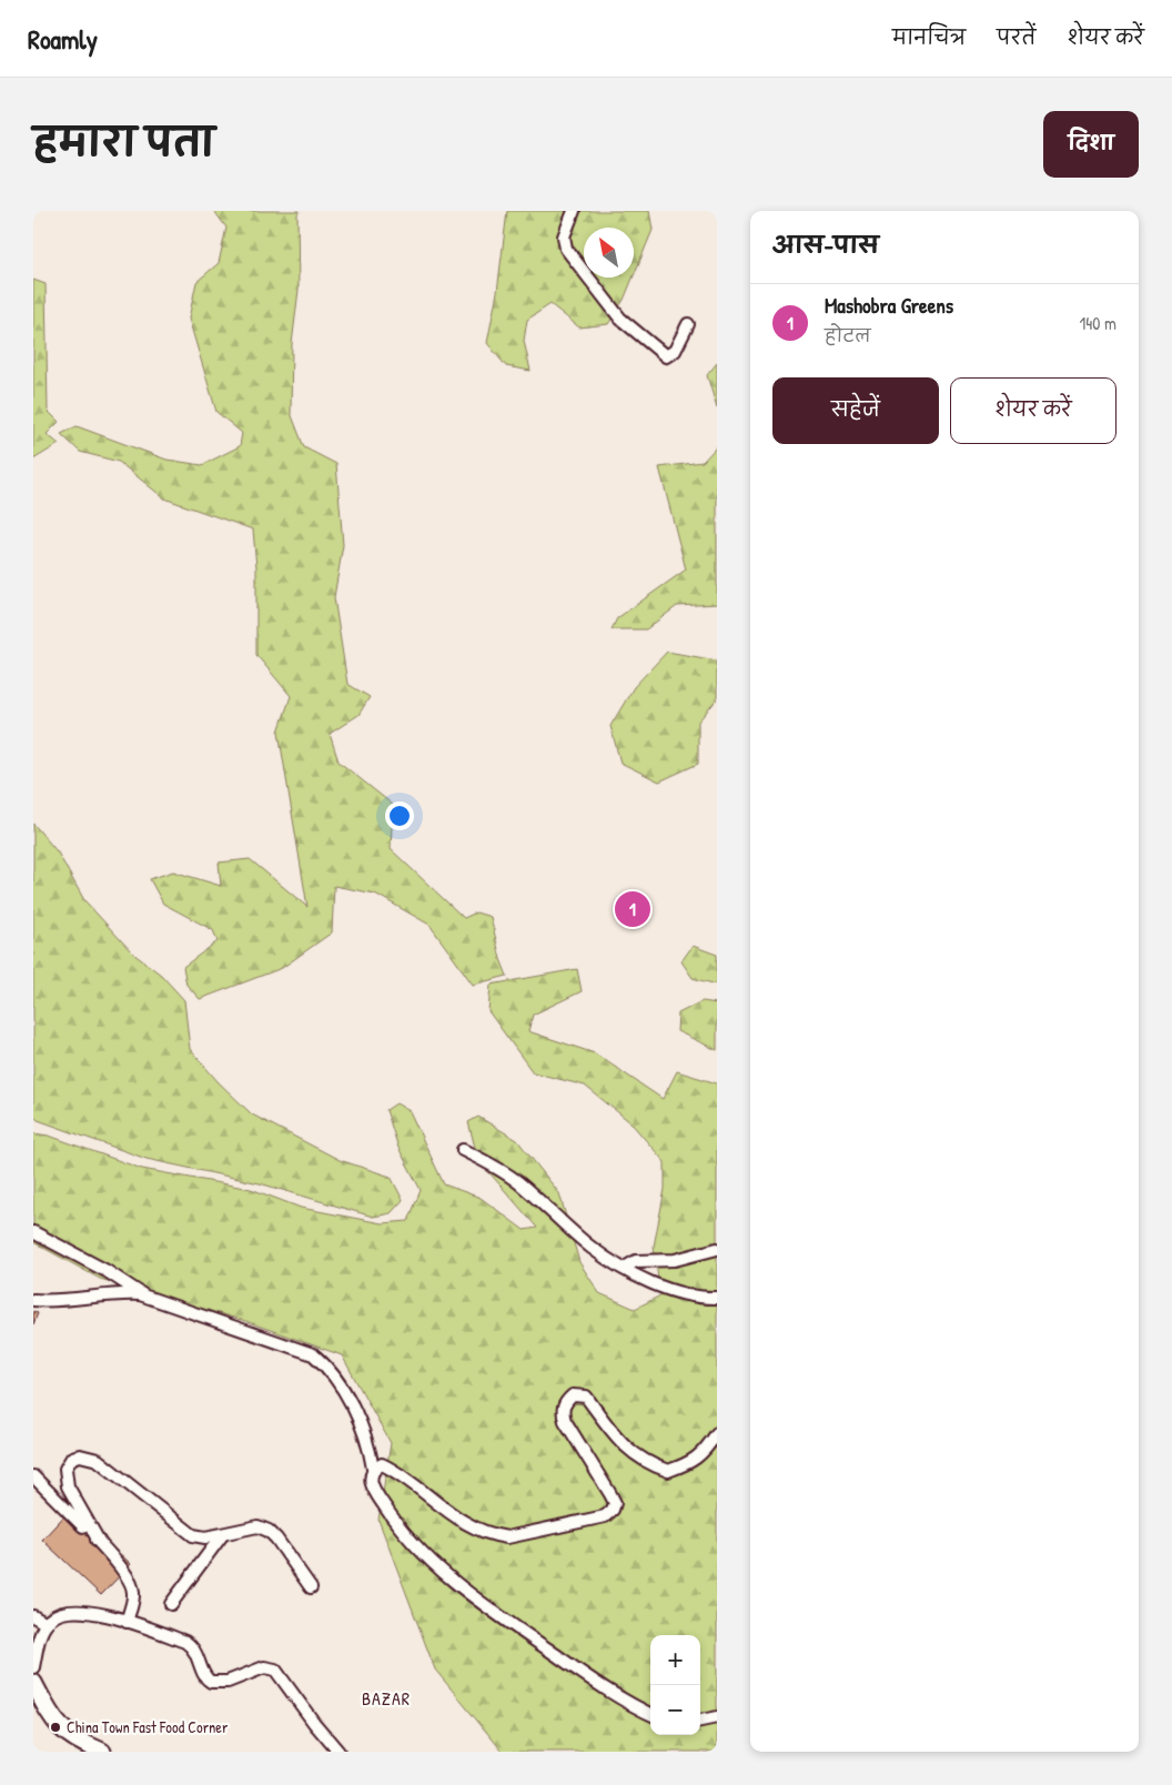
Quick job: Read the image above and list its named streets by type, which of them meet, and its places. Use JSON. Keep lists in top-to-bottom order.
{
  "districts": ["BAZAR"],
  "places": ["China Town Fast Food Corner"],
  "north": "top left",
  "page": {
    "header": "Roamly",
    "nav": ["मानचित्र", "परतें", "शेयर करें"],
    "title": "हमारा पता",
    "buttons": [
      "दिशा",
      ["सहेजें", "शेयर करें"]
    ],
    "heading": "आस-पास",
    "list": [
      {
        "mark": "1",
        "name": "Mashobra Greens",
        "note": "होटल",
        "value": "140 m"
      }
    ],
    "pins": "1",
    "map_buttons": ["+", "−"]
  }
}
